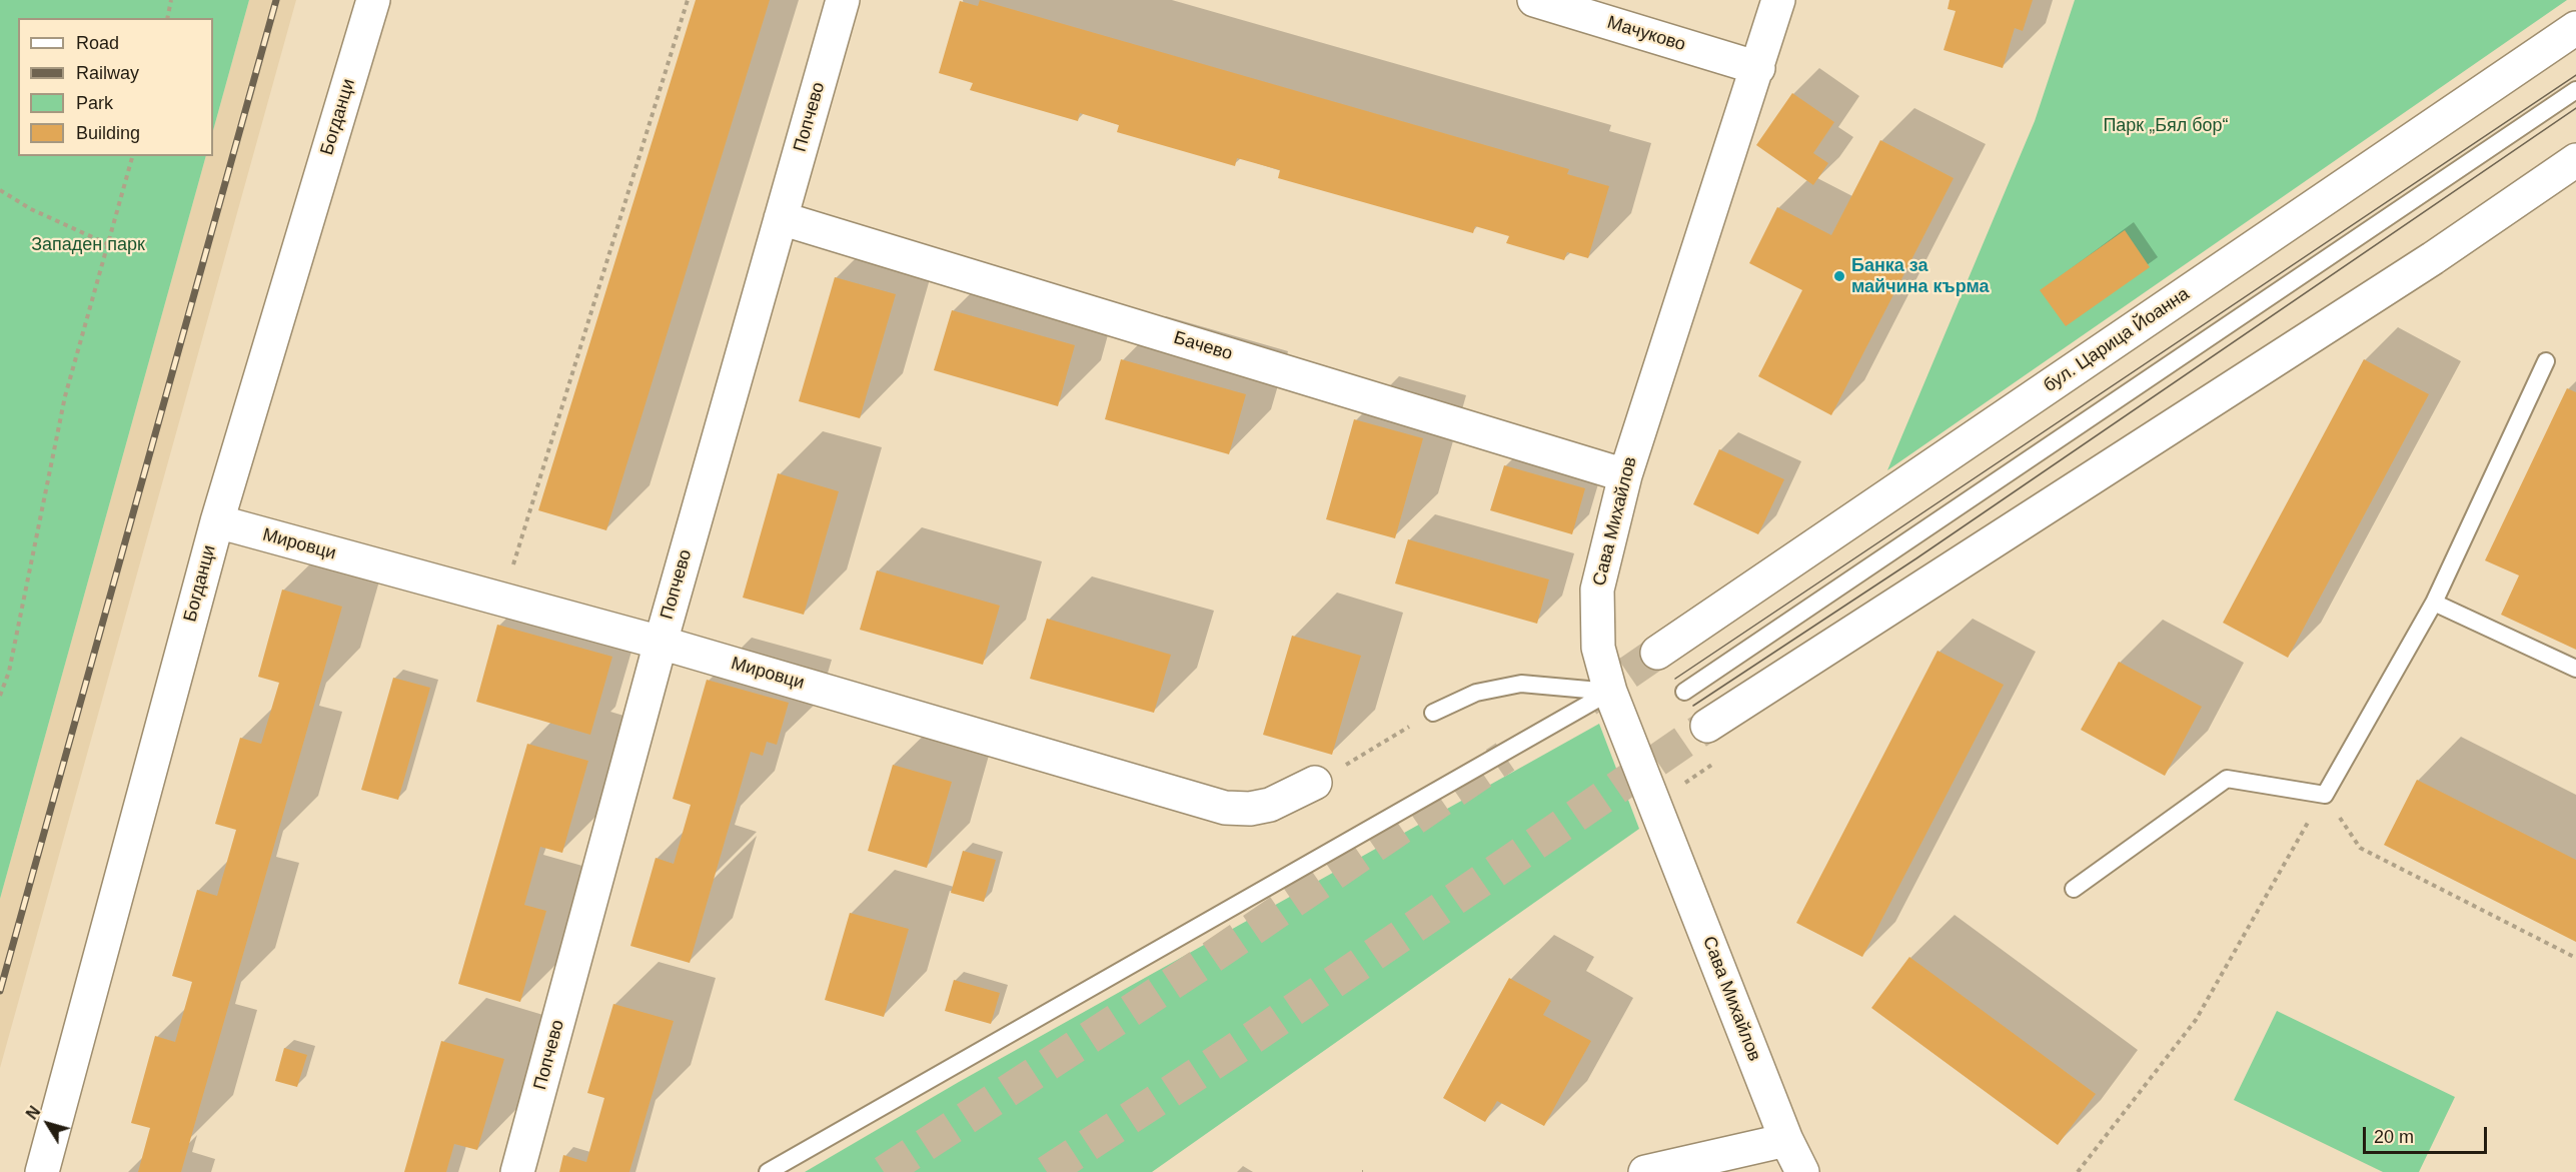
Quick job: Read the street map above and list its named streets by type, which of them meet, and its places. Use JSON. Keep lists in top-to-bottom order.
{
  "streets": {
    "street": [
      "Мачуково",
      "Богданци",
      "Попчево",
      "бул. Царица Йоанна",
      "Бачево",
      "Сава Михайлов",
      "Мировци"
    ]
  },
  "crossings": [
    ["Мачуково", "Сава Михайлов"],
    ["Богданци", "Мировци"],
    ["Попчево", "Бачево"],
    ["Попчево", "Мировци"],
    ["Бачево", "Сава Михайлов"]
  ],
  "parks": ["Парк „Бял бор“", "Западен парк"],
  "places": ["Банка за майчина кърма"],
  "legend": [
    "Road",
    "Railway",
    "Park",
    "Building"
  ],
  "scale_bar": "20 m",
  "north": "top left"
}
